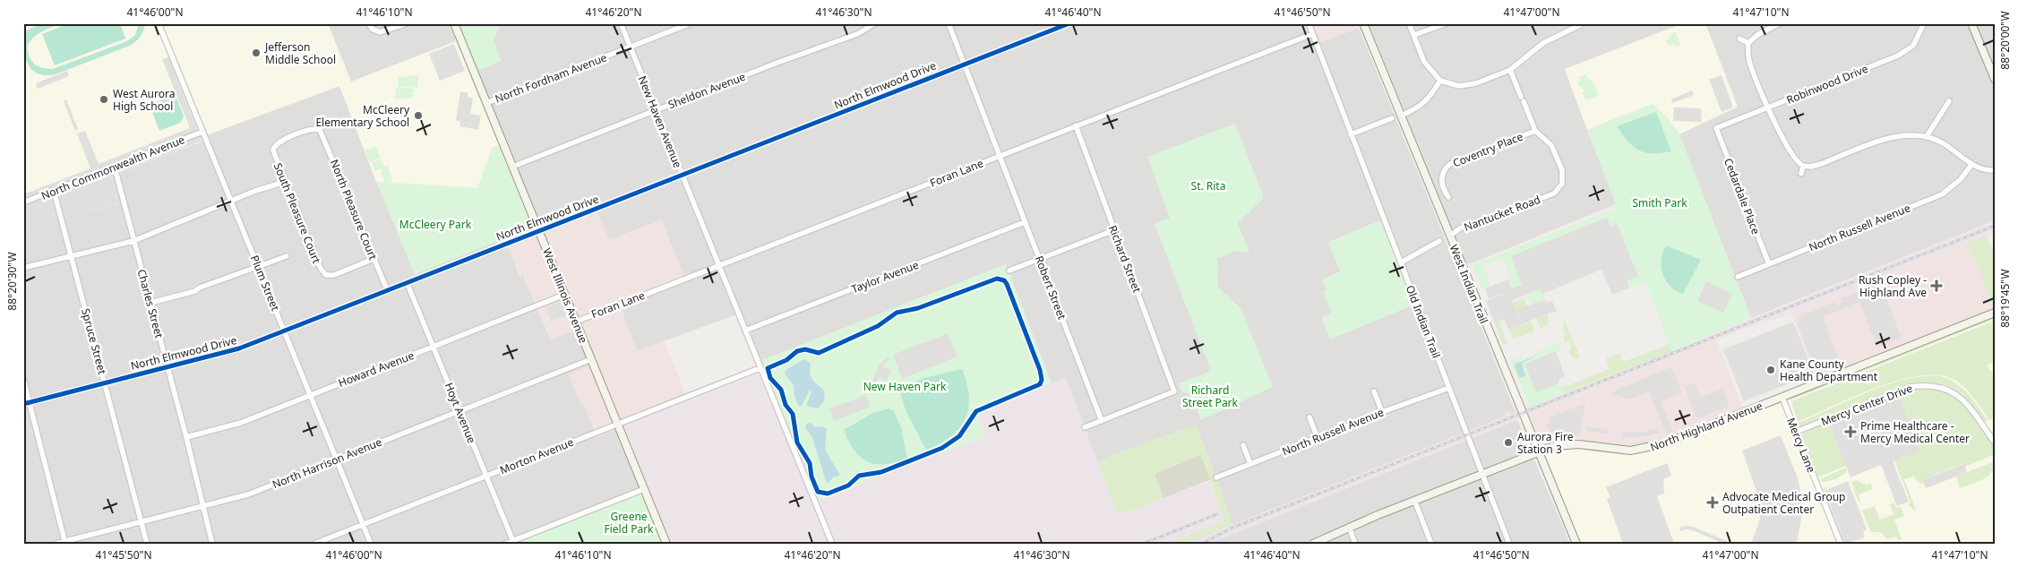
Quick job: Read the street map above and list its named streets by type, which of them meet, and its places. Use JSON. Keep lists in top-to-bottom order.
{
  "streets": {
    "main road": ["West Indian Trail", "West Illinois Avenue", "North Highland Avenue"],
    "street": [
      "North Fordham Avenue",
      "Robinwood Drive",
      "North Elmwood Drive",
      "Sheldon Avenue",
      "New Haven Avenue",
      "Coventry Place",
      "North Commonwealth Avenue",
      "Foran Lane",
      "Cedardale Place",
      "North Pleasure Court",
      "South Pleasure Court",
      "Nantucket Road",
      "North Russell Avenue",
      "Richard Street",
      "Taylor Avenue",
      "Plum Street",
      "Robert Street",
      "Charles Street",
      "Old Indian Trail",
      "Spruce Street",
      "Howard Avenue",
      "Mercy Center Drive",
      "Hoyt Avenue",
      "Mercy Lane",
      "Morton Avenue",
      "North Harrison Avenue"
    ]
  },
  "crossings": [
    ["North Fordham Avenue", "New Haven Avenue"],
    ["North Fordham Avenue", "West Illinois Avenue"],
    ["Robinwood Drive", "Cedardale Place"],
    ["North Elmwood Drive", "New Haven Avenue"],
    ["North Elmwood Drive", "North Pleasure Court"],
    ["North Elmwood Drive", "Plum Street"],
    ["North Elmwood Drive", "Robert Street"],
    ["North Elmwood Drive", "West Illinois Avenue"],
    ["North Elmwood Drive", "Charles Street"],
    ["North Elmwood Drive", "Spruce Street"],
    ["North Elmwood Drive", "Hoyt Avenue"],
    ["Sheldon Avenue", "New Haven Avenue"],
    ["Sheldon Avenue", "West Illinois Avenue"],
    ["New Haven Avenue", "Foran Lane"],
    ["New Haven Avenue", "Taylor Avenue"],
    ["New Haven Avenue", "Morton Avenue"],
    ["Coventry Place", "Nantucket Road"],
    ["North Commonwealth Avenue", "Plum Street"],
    ["North Commonwealth Avenue", "Charles Street"],
    ["North Commonwealth Avenue", "Spruce Street"],
    ["Foran Lane", "Richard Street"],
    ["Foran Lane", "Robert Street"],
    ["Foran Lane", "West Illinois Avenue"],
    ["Foran Lane", "Old Indian Trail"],
    ["Cedardale Place", "North Russell Avenue"],
    ["North Pleasure Court", "South Pleasure Court"],
    ["Nantucket Road", "West Indian Trail"],
    ["North Russell Avenue", "Old Indian Trail"],
    ["Richard Street", "Robert Street"],
    ["Taylor Avenue", "Robert Street"],
    ["Plum Street", "Howard Avenue"],
    ["Plum Street", "Morton Avenue"],
    ["Plum Street", "North Harrison Avenue"],
    ["West Indian Trail", "North Highland Avenue"],
    ["West Illinois Avenue", "Howard Avenue"],
    ["West Illinois Avenue", "Morton Avenue"],
    ["West Illinois Avenue", "North Harrison Avenue"],
    ["Charles Street", "Howard Avenue"],
    ["Charles Street", "North Harrison Avenue"],
    ["Old Indian Trail", "North Highland Avenue"],
    ["Spruce Street", "North Harrison Avenue"],
    ["Howard Avenue", "Hoyt Avenue"],
    ["Mercy Center Drive", "Mercy Lane"],
    ["Hoyt Avenue", "Morton Avenue"],
    ["Hoyt Avenue", "North Harrison Avenue"],
    ["North Highland Avenue", "Mercy Lane"]
  ],
  "parks": [
    "St. Rita",
    "Smith Park",
    "McCleery Park",
    "New Haven Park",
    "Richard Street Park",
    "Greene Field Park"
  ],
  "places": {
    "other": [
      "Jefferson Middle School",
      "West Aurora High School",
      "McCleery Elementary School",
      "Kane County Health Department",
      "Aurora Fire Station 3"
    ],
    "health": ["Rush Copley - Highland Ave", "Prime Healthcare - Mercy Medical Center", "Advocate Medical Group Outpatient Center"]
  },
  "coordinates": [
    "41°46'00\"N",
    "41°46'10\"N",
    "41°46'20\"N",
    "41°46'30\"N",
    "41°46'40\"N",
    "41°46'50\"N",
    "41°47'00\"N",
    "41°47'10\"N",
    "88°20'00\"W",
    "88°20'30\"W",
    "88°19'45\"W",
    "41°45'50\"N"
  ]
}
